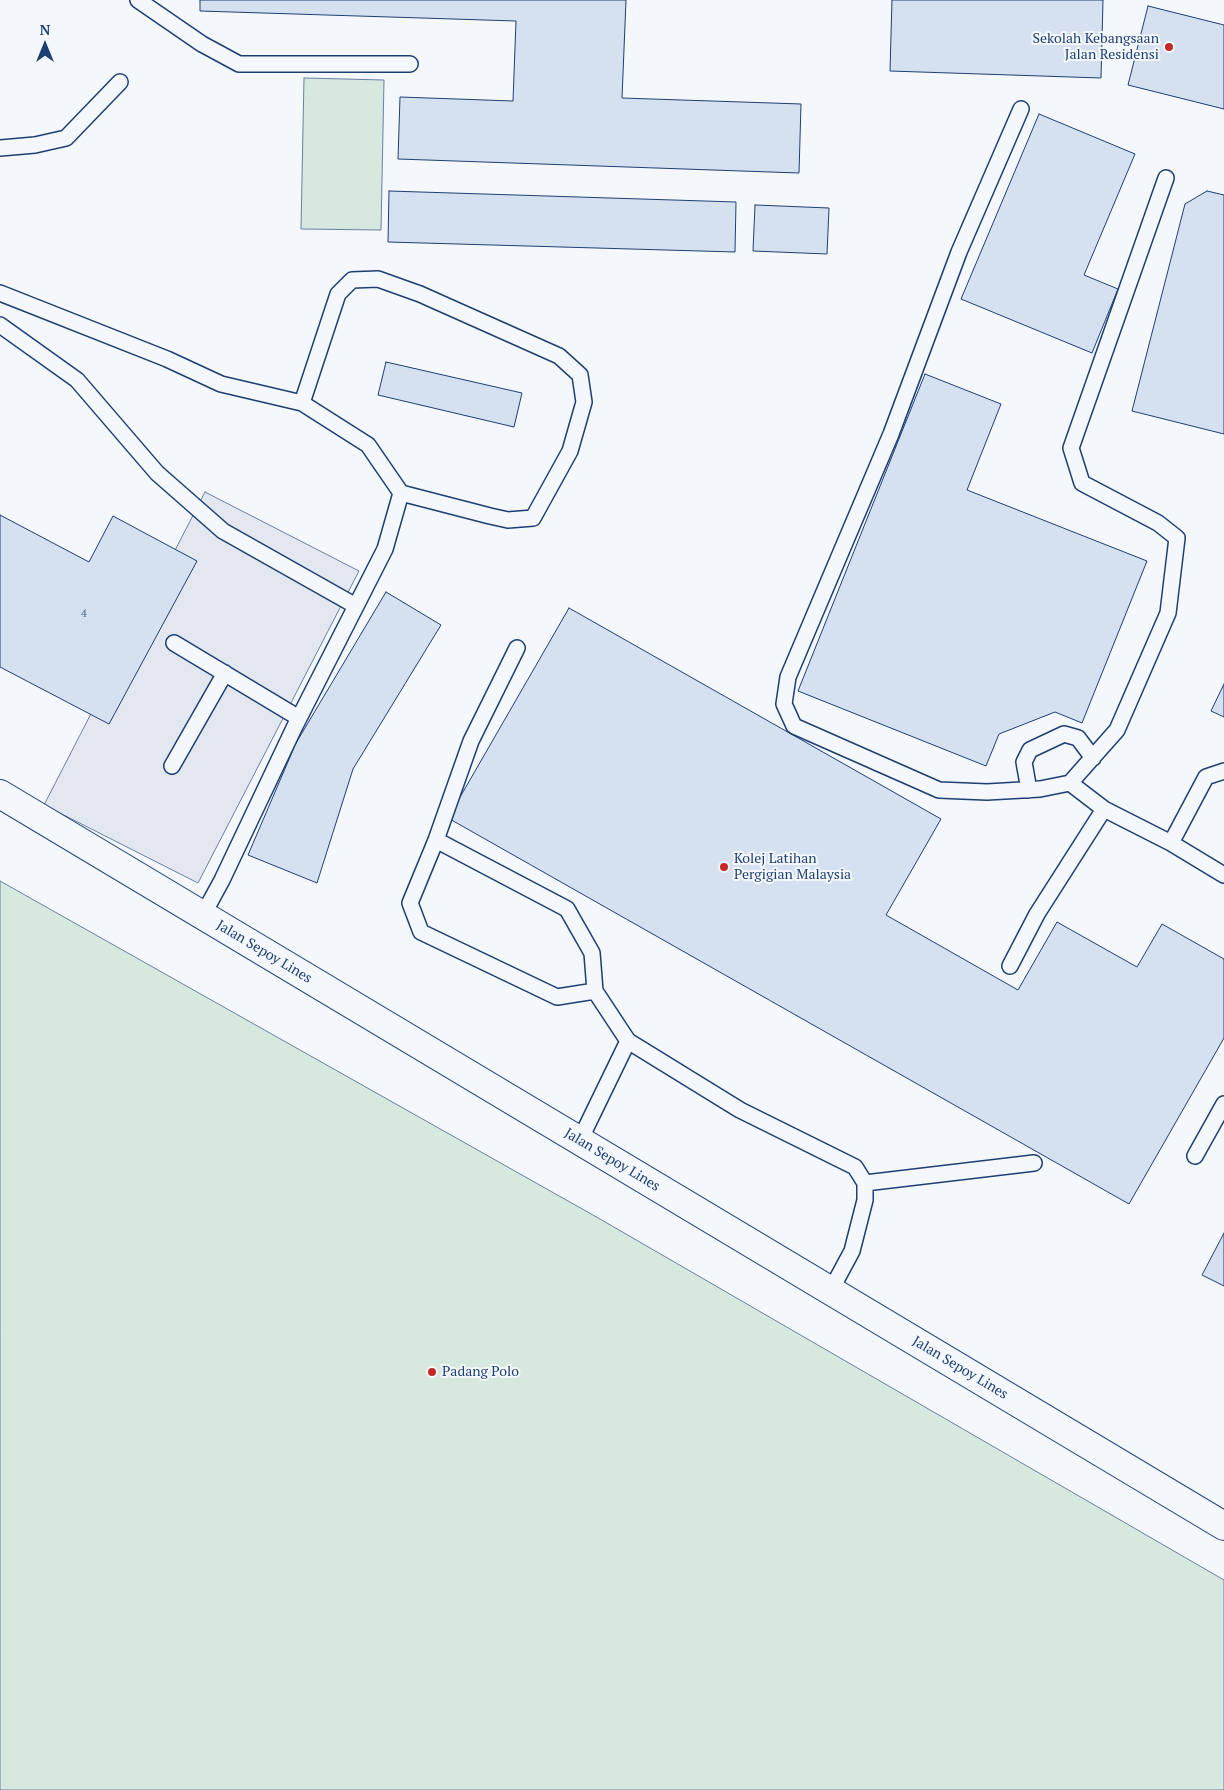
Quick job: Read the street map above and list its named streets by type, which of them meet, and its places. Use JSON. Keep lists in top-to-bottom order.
{
  "streets": {
    "street": ["Jalan Sepoy Lines"]
  },
  "places": ["Sekolah Kebangsaan Jalan Residensi", "Kolej Latihan Pergigian Malaysia", "Padang Polo"],
  "house_numbers": ["4"],
  "north": "top"
}
